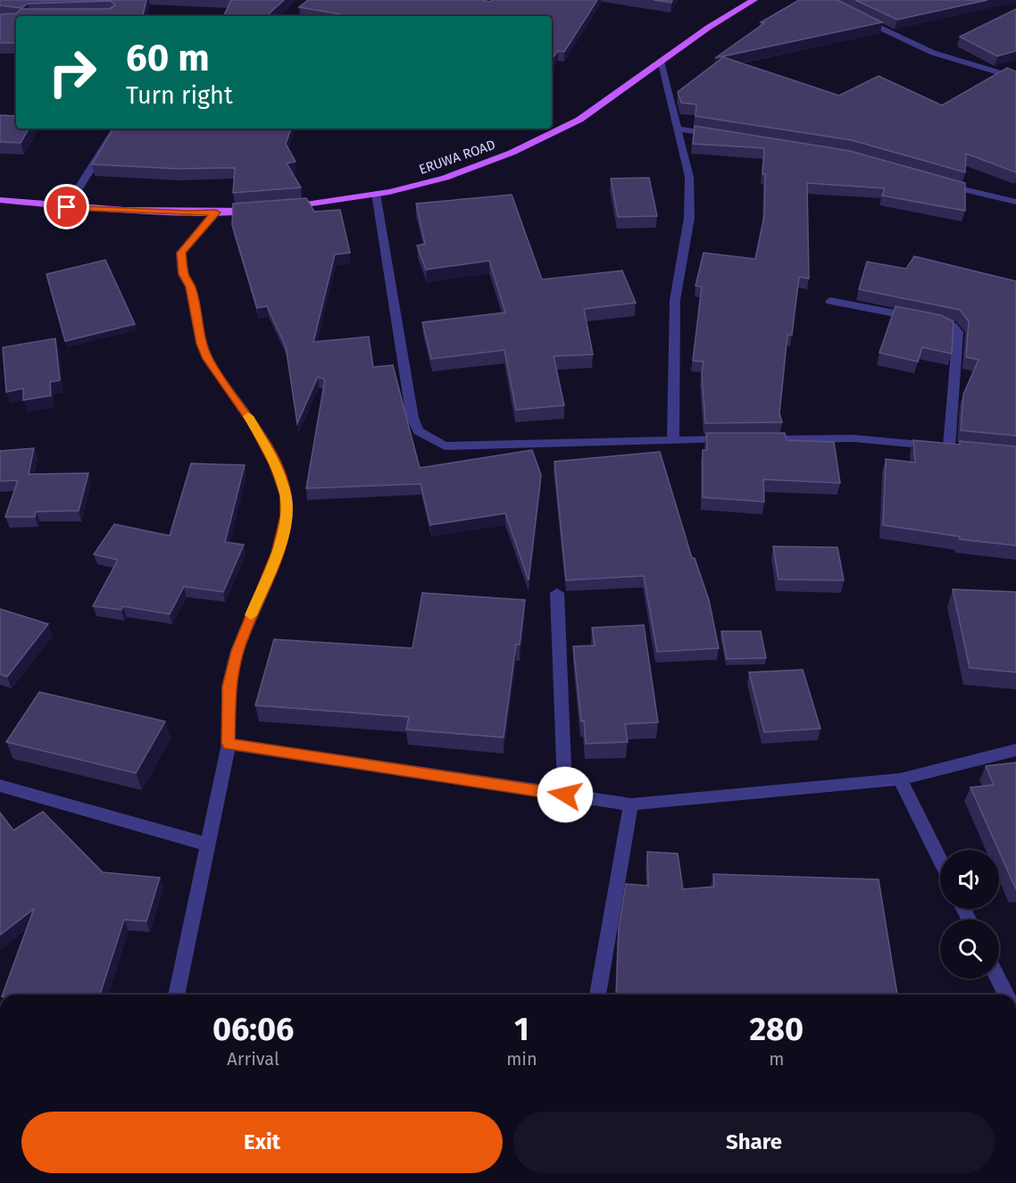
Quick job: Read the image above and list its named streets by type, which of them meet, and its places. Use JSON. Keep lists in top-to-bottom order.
{
  "streets": {
    "main road": ["ERUWA ROAD"]
  },
  "page": {
    "turn": ["60 m", "Turn right"],
    "eta": [
      "06:06",
      "Arrival",
      "1",
      "min",
      "280",
      "m"
    ],
    "buttons": ["Exit", "Share"]
  }
}
